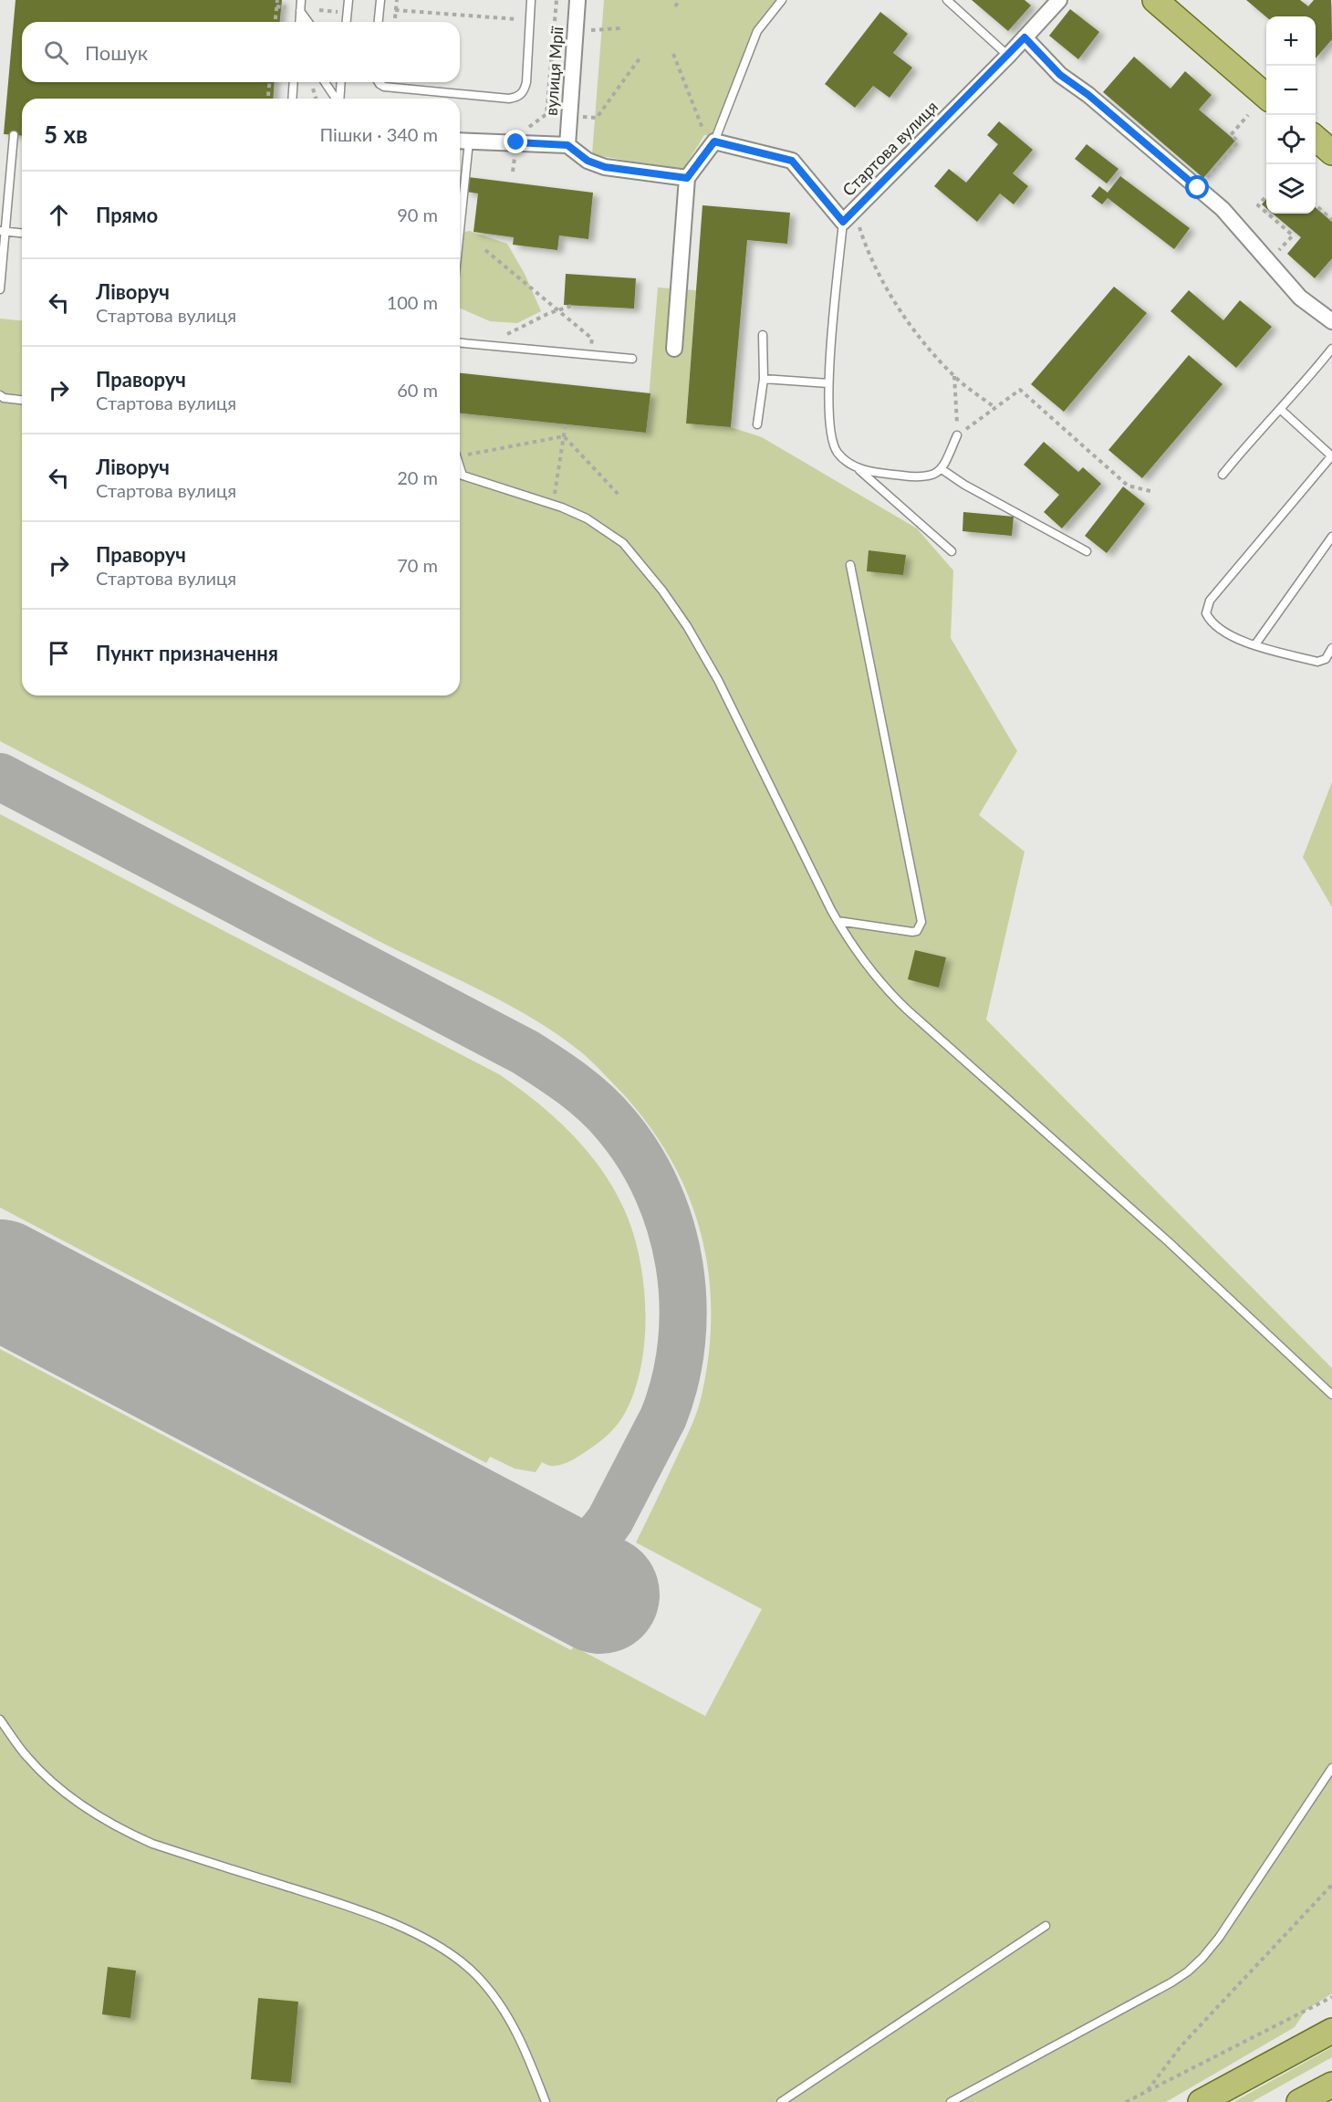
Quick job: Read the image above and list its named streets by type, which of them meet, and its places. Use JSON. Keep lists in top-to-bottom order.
{
  "streets": {
    "street": ["вулиця Мрії", "Стартова вулиця"]
  },
  "page": {
    "map_buttons": ["+", "−"],
    "search": "Пошук",
    "heading": ["5 хв", "Пішки · 340 m"],
    "list": [
      ["Прямо", "90 m"],
      ["Ліворуч", "Стартова вулиця", "100 m"],
      ["Праворуч", "Стартова вулиця", "60 m"],
      ["Ліворуч", "Стартова вулиця", "20 m"],
      ["Праворуч", "Стартова вулиця", "70 m"],
      "Пункт призначення"
    ]
  }
}
